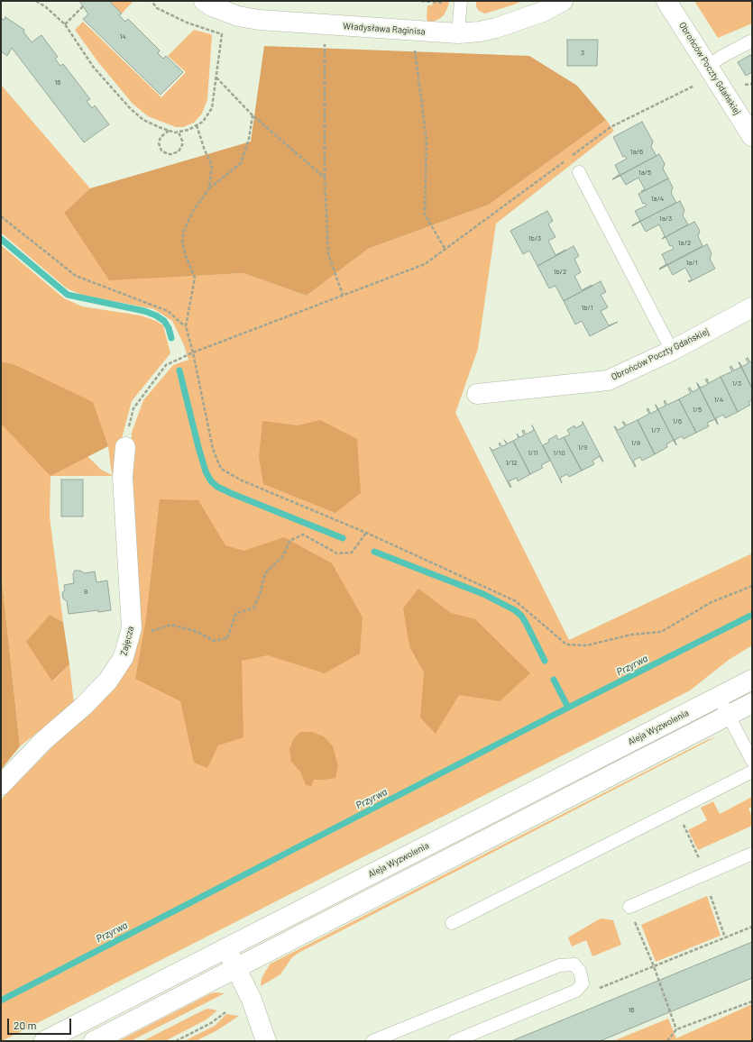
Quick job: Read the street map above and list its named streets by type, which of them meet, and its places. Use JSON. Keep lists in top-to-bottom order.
{
  "streets": {
    "main road": [
      "Władysława Raginisa",
      "Obrońców Poczty Gdańskiej",
      "Zajęcza",
      "Aleja Wyzwolenia"
    ]
  },
  "water": ["Przyrwa"],
  "house_numbers": [
    "14",
    "3",
    "16",
    "1a/6",
    "1a/5",
    "1a/4",
    "1a/3",
    "1b/3",
    "1a/2",
    "1a/1",
    "1b/2",
    "1b/1",
    "1/3",
    "1/4",
    "1/5",
    "1/6",
    "1/7",
    "1/8",
    "1/9",
    "1/11",
    "1/10",
    "1/12",
    "8",
    "16"
  ],
  "scale_bar": "20 m"
}
